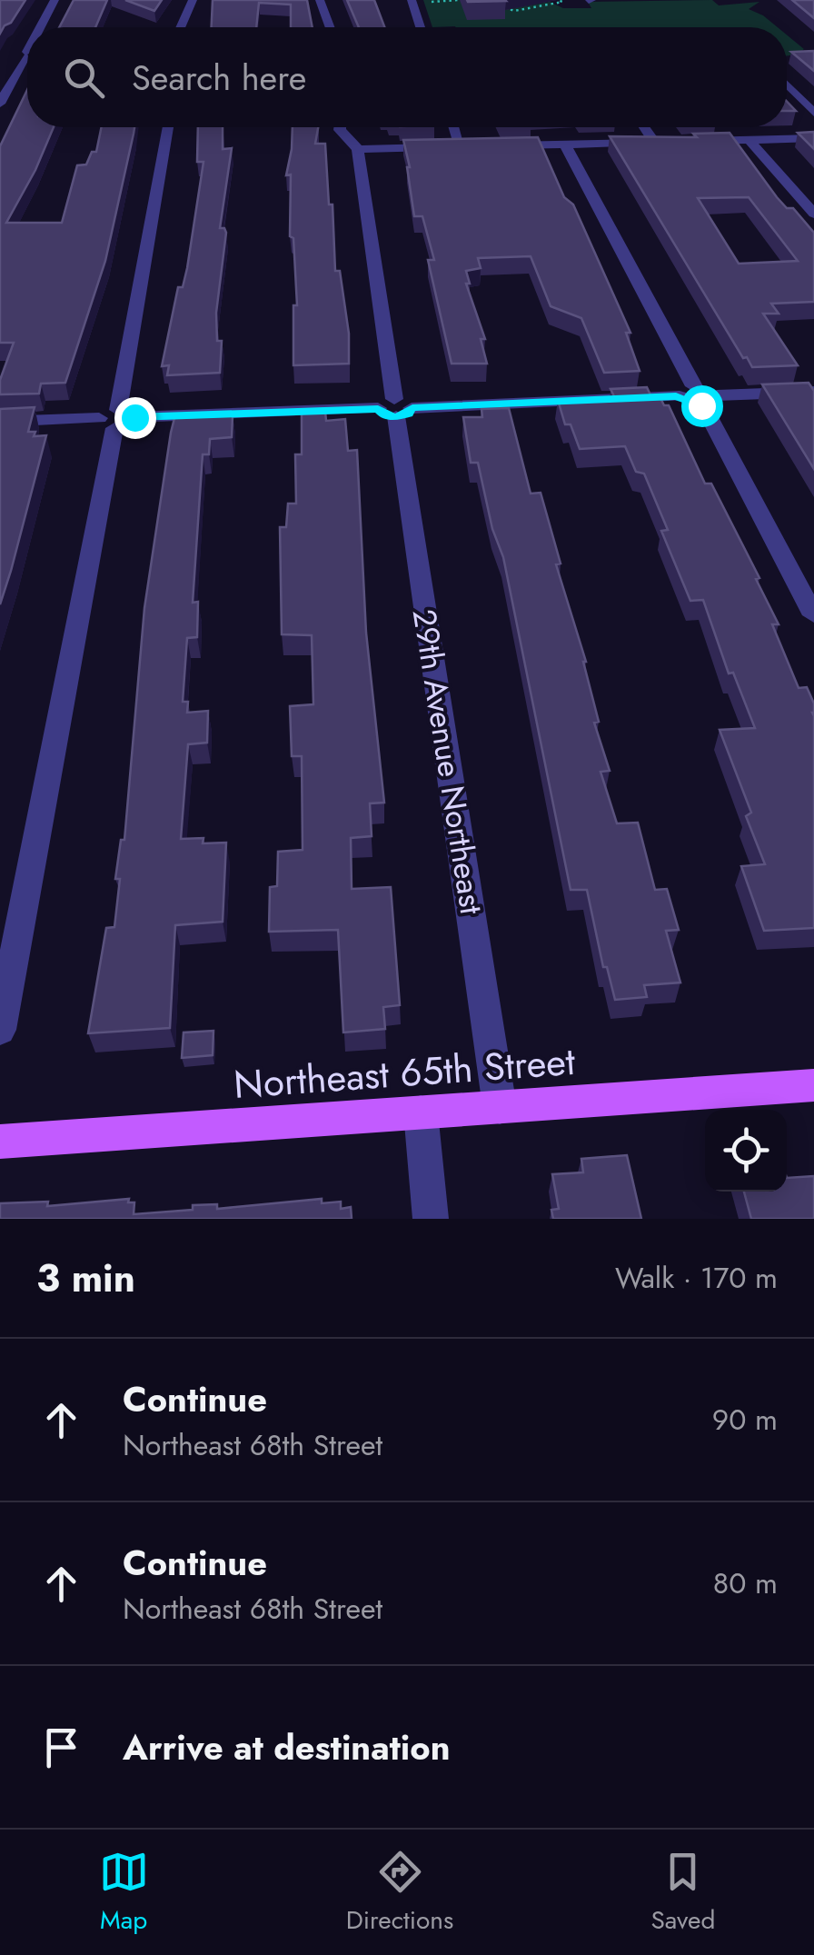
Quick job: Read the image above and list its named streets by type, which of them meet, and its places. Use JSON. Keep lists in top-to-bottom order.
{
  "streets": {
    "main road": ["Northeast 65th Street"],
    "street": ["29th Avenue Northeast"]
  },
  "crossings": [
    ["29th Avenue Northeast", "Northeast 65th Street"]
  ],
  "page": {
    "search": "Search here",
    "heading": ["3 min", "Walk · 170 m"],
    "list": [
      ["Continue", "Northeast 68th Street", "90 m"],
      ["Continue", "Northeast 68th Street", "80 m"],
      "Arrive at destination"
    ],
    "nav": ["Map", "Directions", "Saved"]
  }
}
